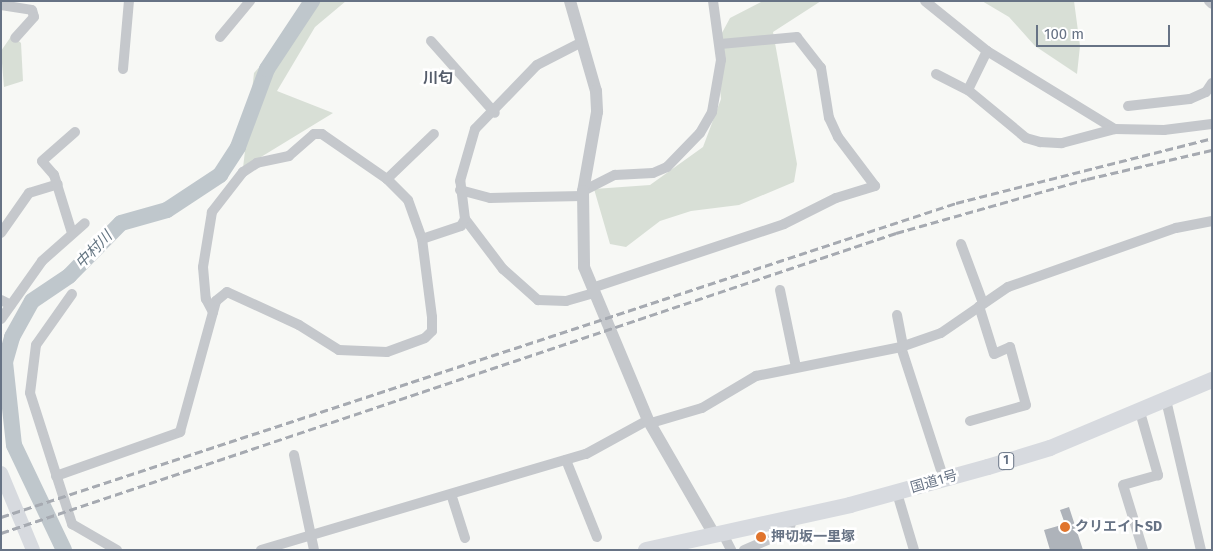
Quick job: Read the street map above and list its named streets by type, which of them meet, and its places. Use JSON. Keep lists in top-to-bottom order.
{
  "streets": {
    "highway": ["1", "国道1号"]
  },
  "districts": ["川匂"],
  "water": ["中村川"],
  "places": ["クリエイトSD", "押切坂一里塚"],
  "scale_bar": "100 m"
}
